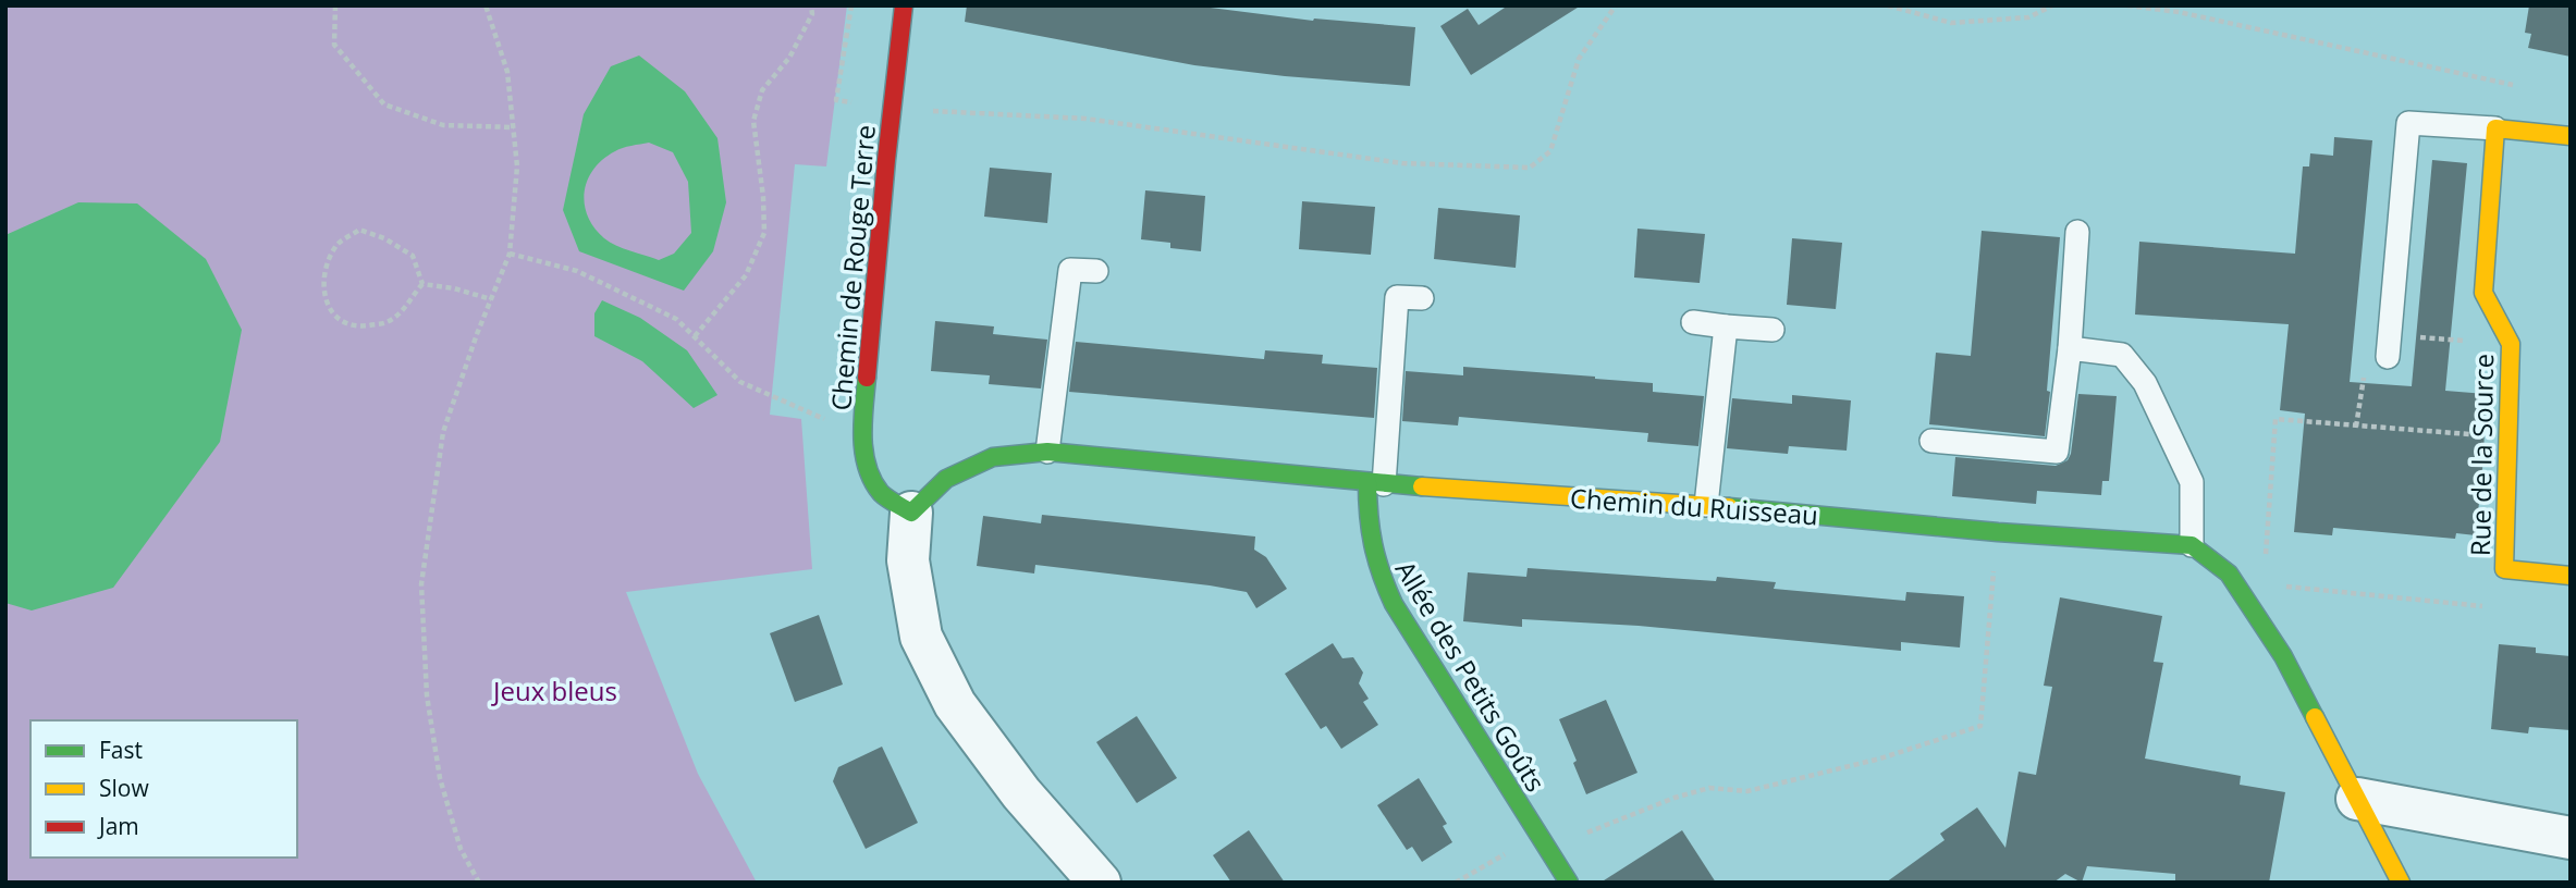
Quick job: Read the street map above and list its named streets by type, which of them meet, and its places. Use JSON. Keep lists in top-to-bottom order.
{
  "streets": {
    "street": [
      "Chemin de Rouge Terre",
      "Rue de la Source",
      "Chemin du Ruisseau",
      "Allée des Petits Goûts"
    ]
  },
  "crossings": [
    ["Chemin de Rouge Terre", "Chemin du Ruisseau"],
    ["Chemin du Ruisseau", "Allée des Petits Goûts"]
  ],
  "parks": ["Jeux bleus"],
  "legend": ["Fast", "Slow", "Jam"]
}
